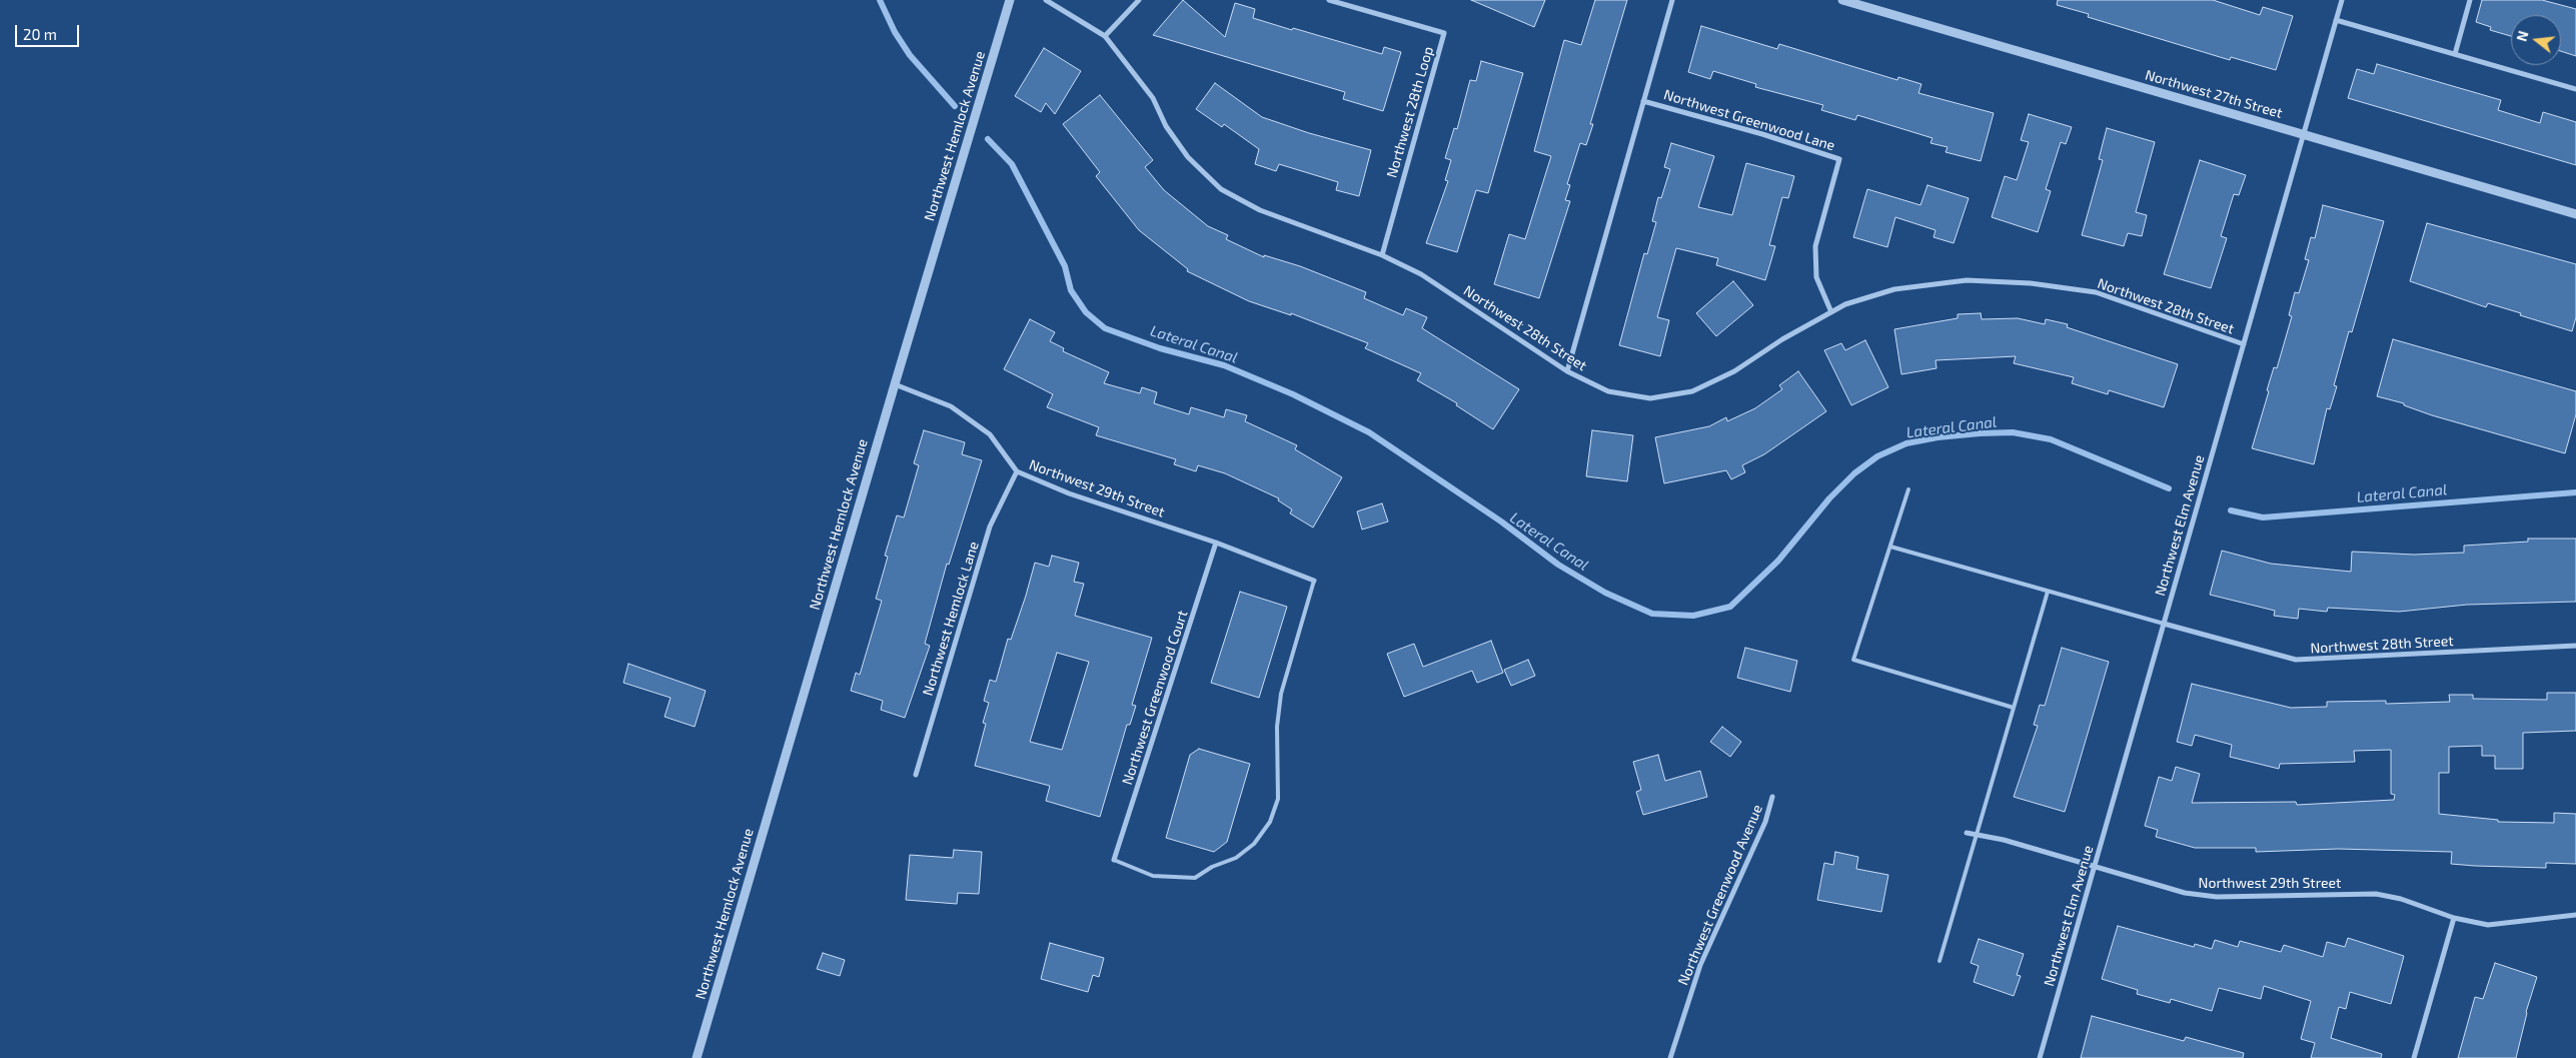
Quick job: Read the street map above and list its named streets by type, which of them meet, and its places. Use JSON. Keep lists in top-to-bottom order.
{
  "streets": {
    "street": [
      "Northwest 27th Street",
      "Northwest 28th Loop",
      "Northwest Greenwood Lane",
      "Northwest Hemlock Avenue",
      "Northwest 28th Street",
      "Northwest 29th Street",
      "Northwest Elm Avenue",
      "Northwest Hemlock Lane",
      "Northwest Greenwood Court",
      "Northwest Greenwood Avenue"
    ]
  },
  "crossings": [
    ["Northwest 27th Street", "Northwest Elm Avenue"],
    ["Northwest 28th Loop", "Northwest 28th Street"],
    ["Northwest Greenwood Lane", "Northwest 28th Street"],
    ["Northwest Hemlock Avenue", "Northwest 29th Street"],
    ["Northwest 28th Street", "Northwest Elm Avenue"],
    ["Northwest 29th Street", "Northwest Elm Avenue"],
    ["Northwest 29th Street", "Northwest Hemlock Lane"],
    ["Northwest 29th Street", "Northwest Greenwood Court"]
  ],
  "water": ["Lateral Canal"],
  "scale_bar": "20 m",
  "north": "left"
}
